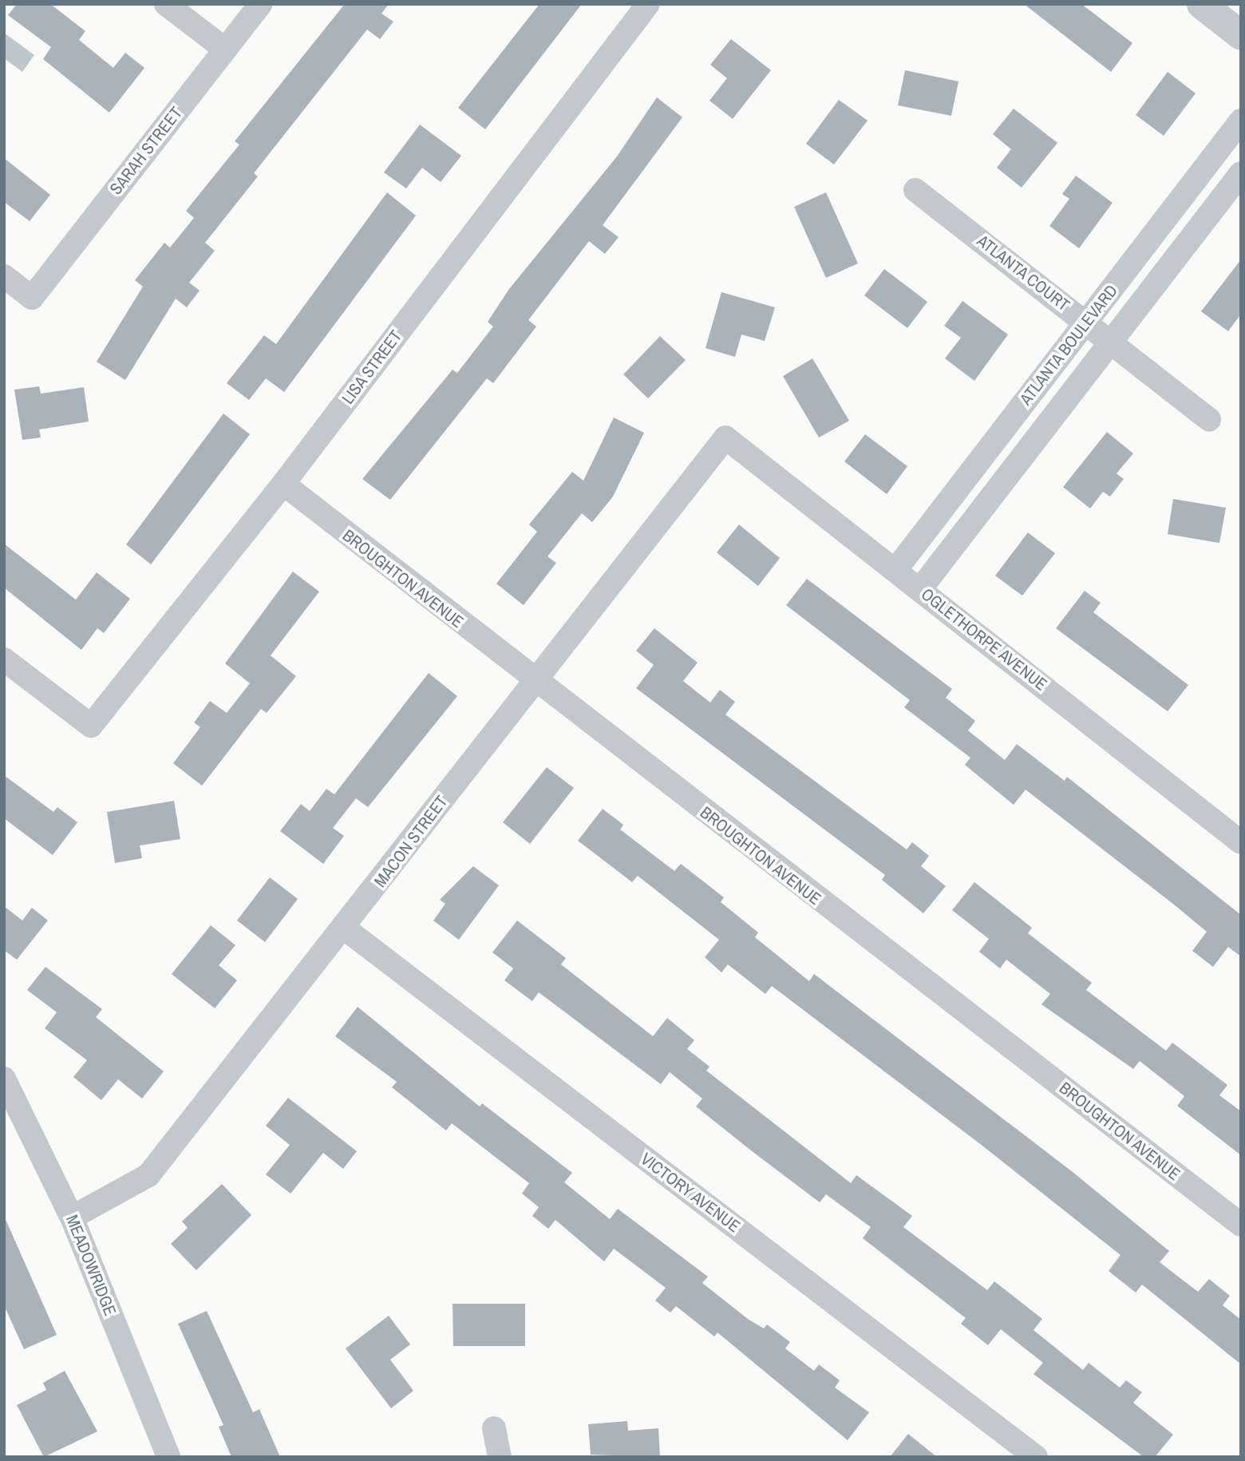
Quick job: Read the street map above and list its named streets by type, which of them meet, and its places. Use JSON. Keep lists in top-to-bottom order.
{
  "streets": {
    "street": [
      "SARAH STREET",
      "ATLANTA COURT",
      "ATLANTA BOULEVARD",
      "LISA STREET",
      "BROUGHTON AVENUE",
      "OGLETHORPE AVENUE",
      "MACON STREET",
      "VICTORY AVENUE",
      "MEADOWRIDGE"
    ]
  },
  "crossings": [
    ["ATLANTA COURT", "ATLANTA BOULEVARD"],
    ["ATLANTA BOULEVARD", "OGLETHORPE AVENUE"],
    ["LISA STREET", "BROUGHTON AVENUE"],
    ["BROUGHTON AVENUE", "MACON STREET"],
    ["OGLETHORPE AVENUE", "MACON STREET"],
    ["MACON STREET", "VICTORY AVENUE"],
    ["MACON STREET", "MEADOWRIDGE"]
  ]
}
